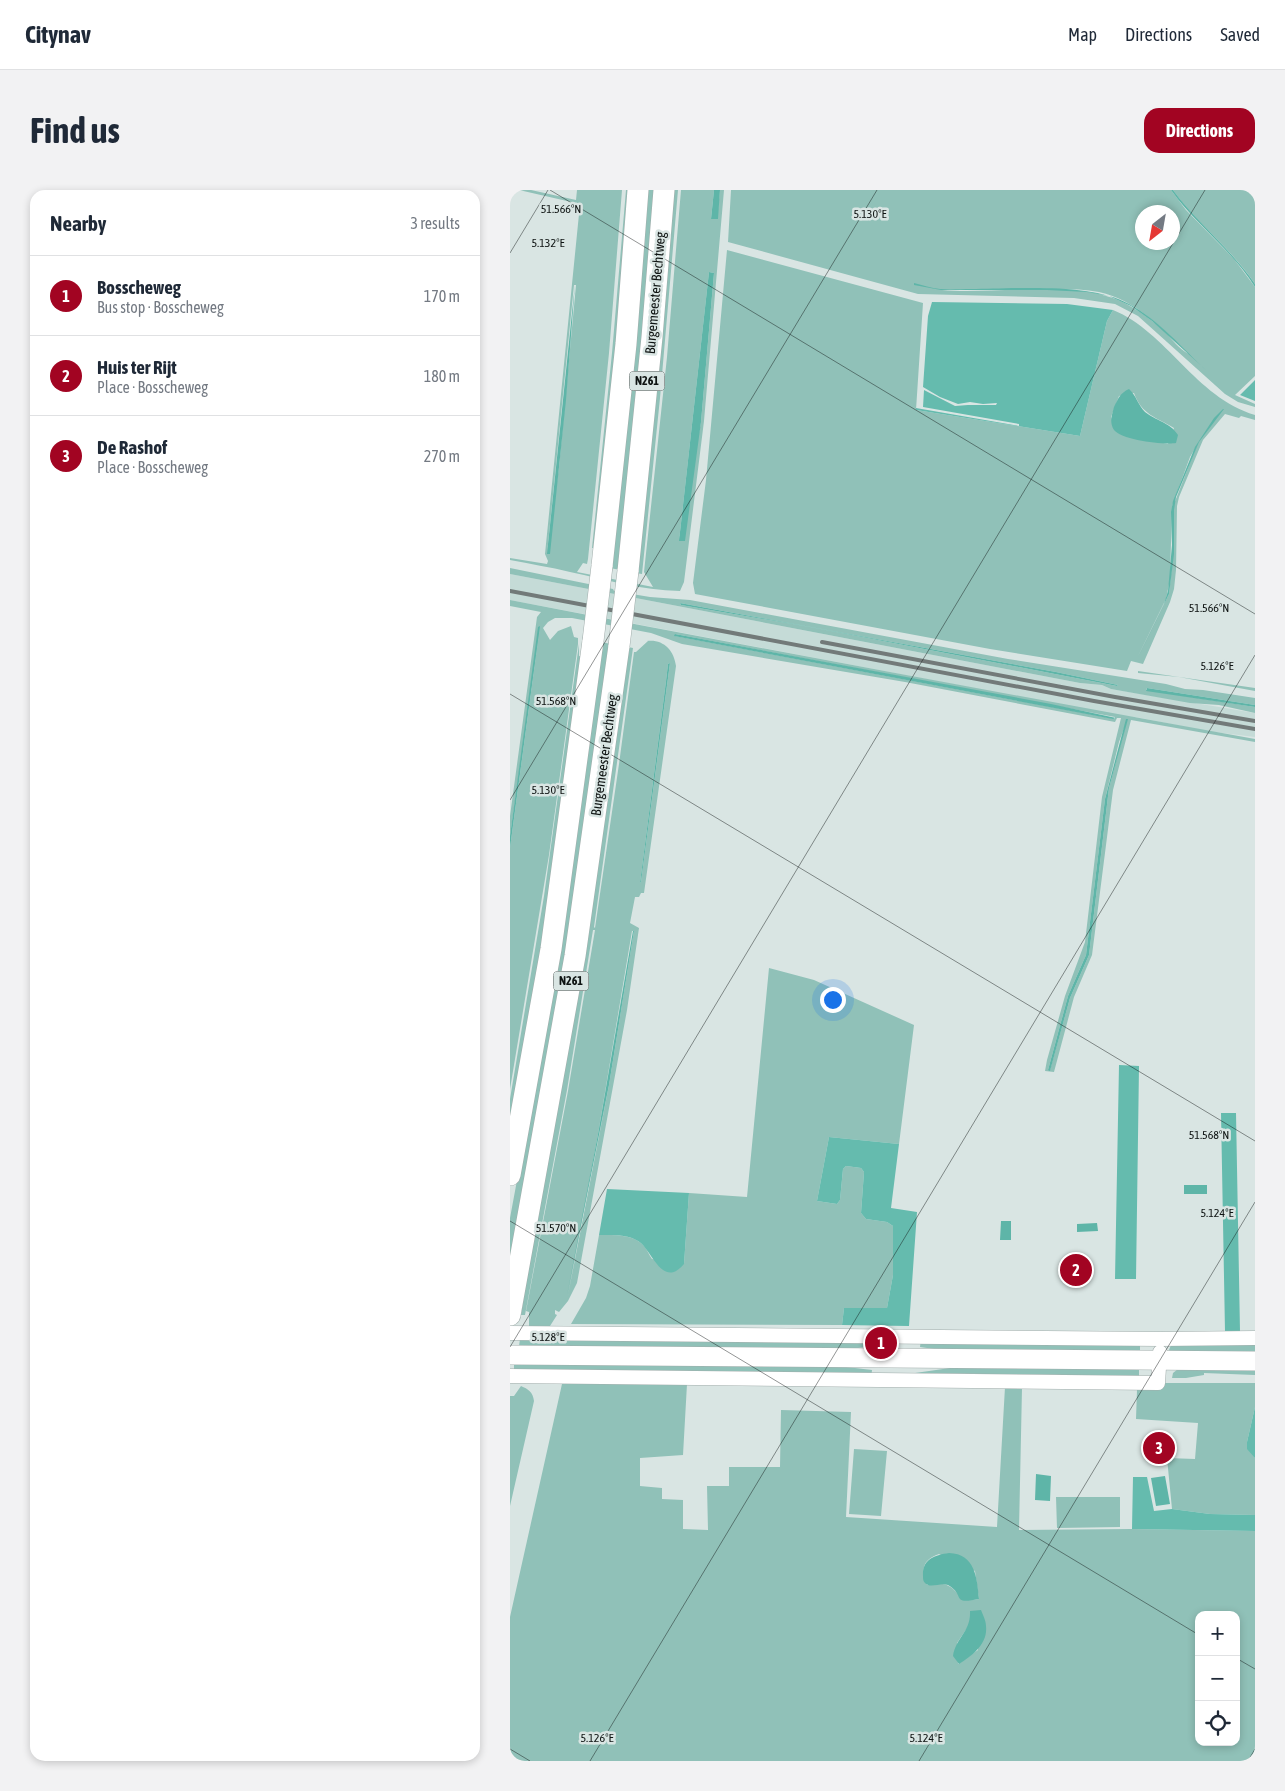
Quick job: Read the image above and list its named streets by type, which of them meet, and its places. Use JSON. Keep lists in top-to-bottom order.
{
  "streets": {
    "main road": ["Burgemeester Bechtweg", "N261"]
  },
  "north": "bottom left",
  "page": {
    "header": "Citynav",
    "nav": ["Map", "Directions", "Saved"],
    "buttons": "Directions",
    "title": "Find us",
    "heading": ["Nearby", "3 results"],
    "list": [
      {
        "mark": "1",
        "name": "Bosscheweg",
        "note": "Bus stop · Bosscheweg",
        "value": "170 m"
      },
      {
        "mark": "2",
        "name": "Huis ter Rijt",
        "note": "Place · Bosscheweg",
        "value": "180 m"
      },
      {
        "mark": "3",
        "name": "De Rashof",
        "note": "Place · Bosscheweg",
        "value": "270 m"
      }
    ],
    "pins": ["2", "1", "3"],
    "map_buttons": ["+", "−"]
  },
  "coordinates": [
    "51.566°N",
    "5.130°E",
    "5.132°E",
    "5.126°E",
    "51.568°N",
    "5.124°E",
    "51.570°N",
    "5.128°E"
  ]
}
